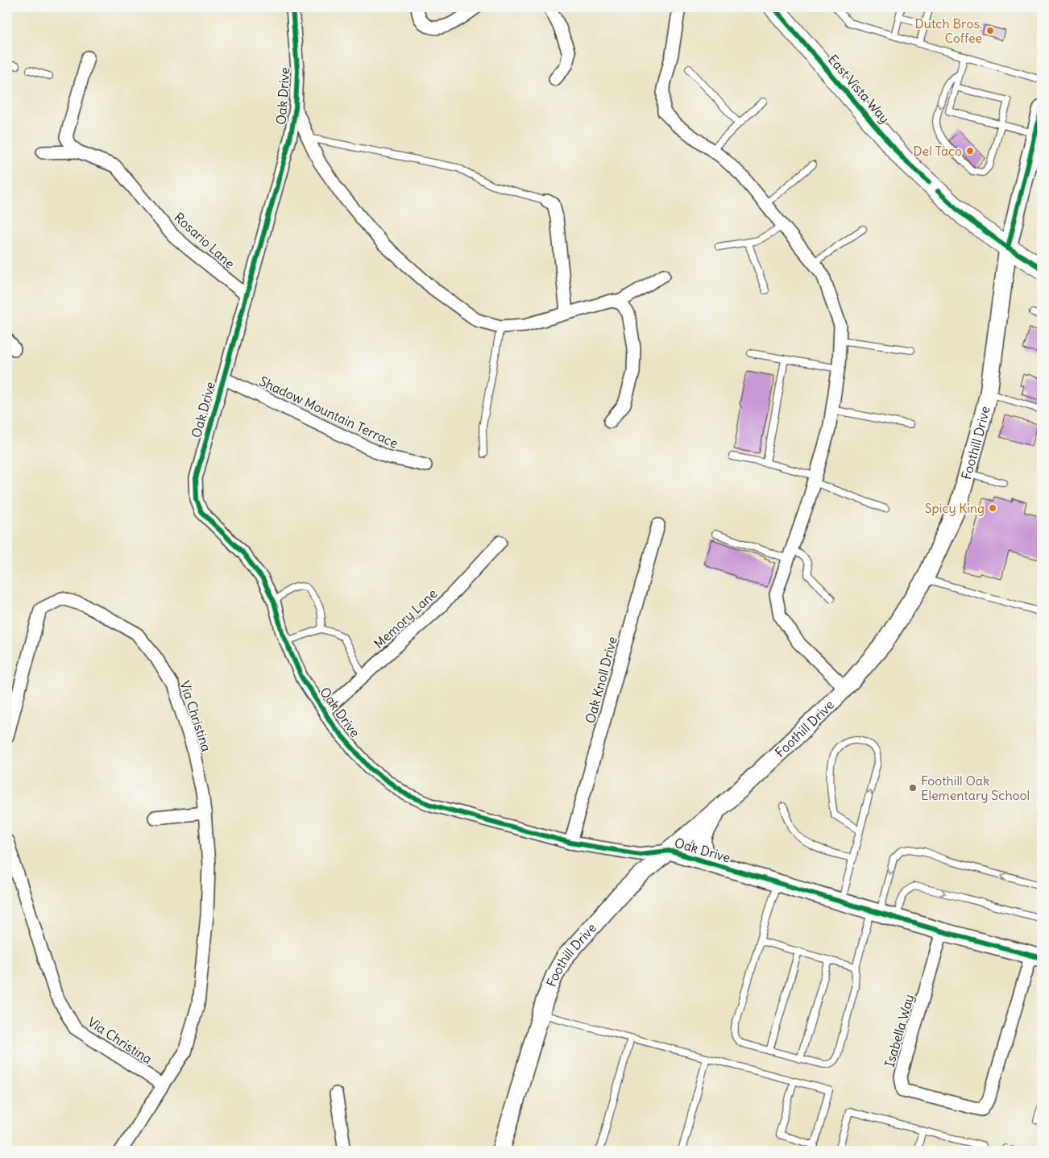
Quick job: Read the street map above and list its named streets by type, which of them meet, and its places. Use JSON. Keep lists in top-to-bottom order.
{
  "streets": {
    "main road": ["East Vista Way"],
    "street": [
      "Oak Drive",
      "Rosario Lane",
      "Shadow Mountain Terrace",
      "Foothill Drive",
      "Memory Lane",
      "Oak Knoll Drive",
      "Via Christina",
      "Isabella Way"
    ]
  },
  "crossings": [
    ["East Vista Way", "Foothill Drive"],
    ["Oak Drive", "Rosario Lane"],
    ["Oak Drive", "Shadow Mountain Terrace"],
    ["Oak Drive", "Foothill Drive"],
    ["Oak Drive", "Memory Lane"],
    ["Oak Drive", "Oak Knoll Drive"],
    ["Oak Drive", "Isabella Way"]
  ],
  "places": [
    "Dutch Bros. Coffee",
    "Del Taco",
    "Spicy King",
    "Foothill Oak Elementary School"
  ]
}
